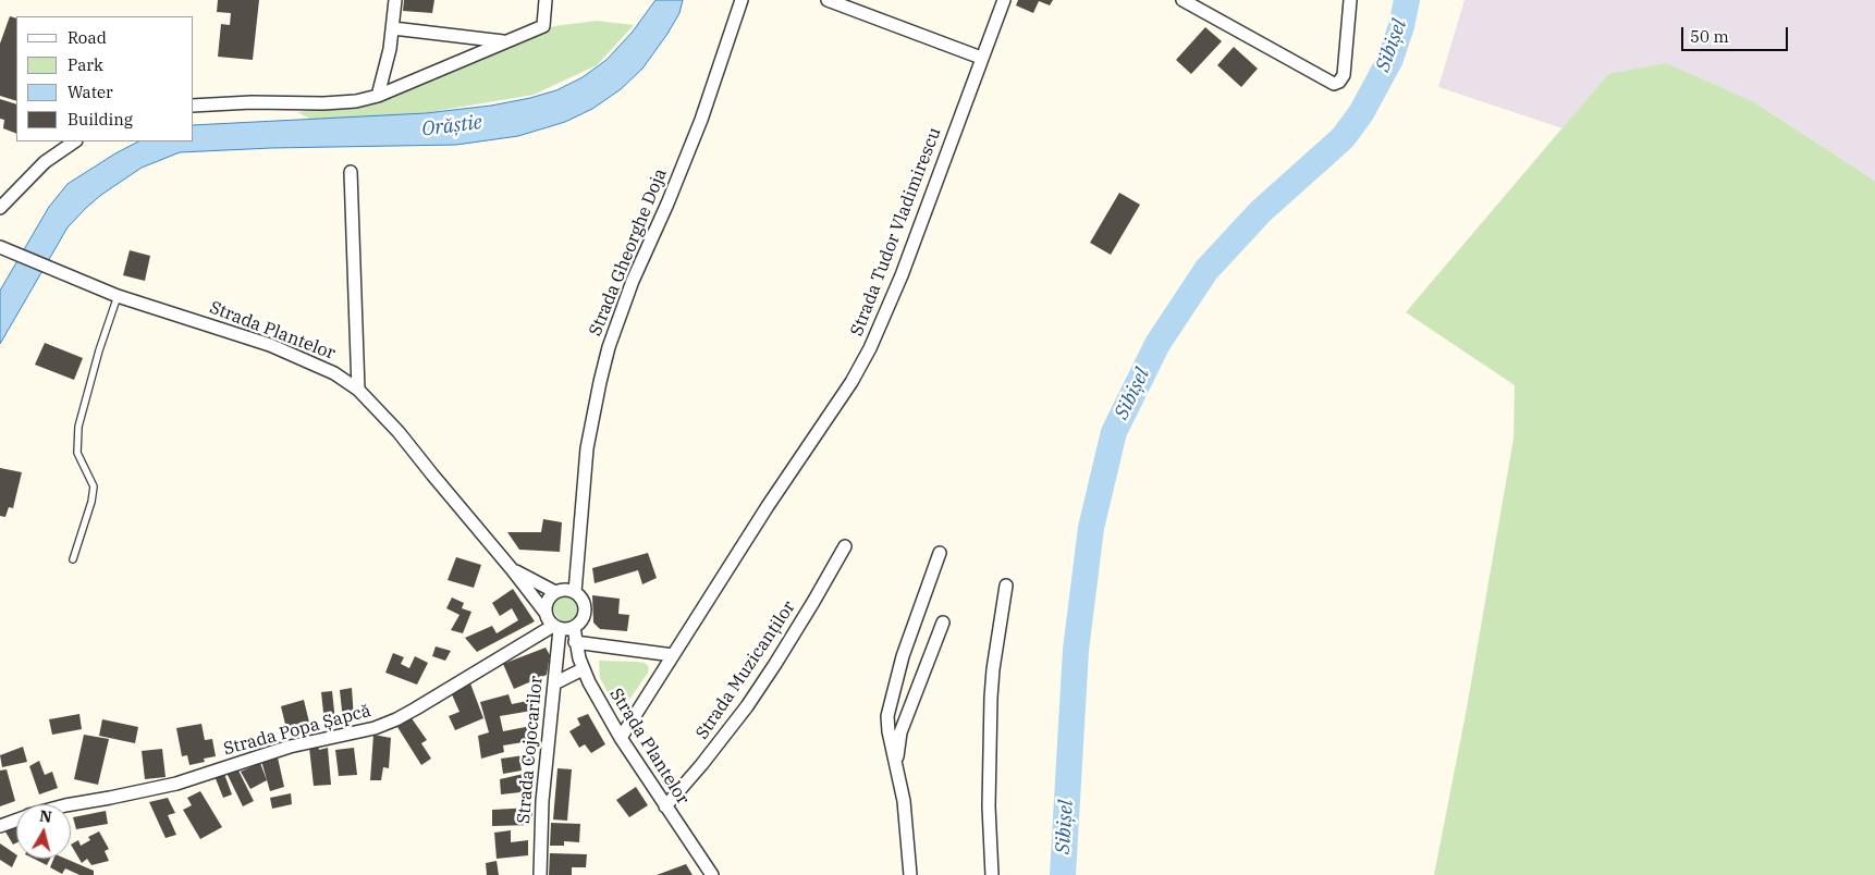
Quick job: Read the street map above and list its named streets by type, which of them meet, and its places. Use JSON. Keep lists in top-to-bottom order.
{
  "streets": {
    "street": [
      "Strada Tudor Vladimirescu",
      "Strada Gheorghe Doja",
      "Strada Plantelor",
      "Strada Muzicanților",
      "Strada Popa Șapcă",
      "Strada Cojocarilor"
    ]
  },
  "crossings": [
    ["Strada Tudor Vladimirescu", "Strada Plantelor"],
    ["Strada Gheorghe Doja", "Strada Plantelor"],
    ["Strada Gheorghe Doja", "Strada Popa Șapcă"],
    ["Strada Gheorghe Doja", "Strada Cojocarilor"],
    ["Strada Plantelor", "Strada Muzicanților"],
    ["Strada Plantelor", "Strada Popa Șapcă"],
    ["Strada Plantelor", "Strada Cojocarilor"],
    ["Strada Popa Șapcă", "Strada Cojocarilor"]
  ],
  "water": ["Sibișel", "Orăștie"],
  "legend": [
    "Road",
    "Park",
    "Water",
    "Building"
  ],
  "scale_bar": "50 m",
  "north": "top"
}
